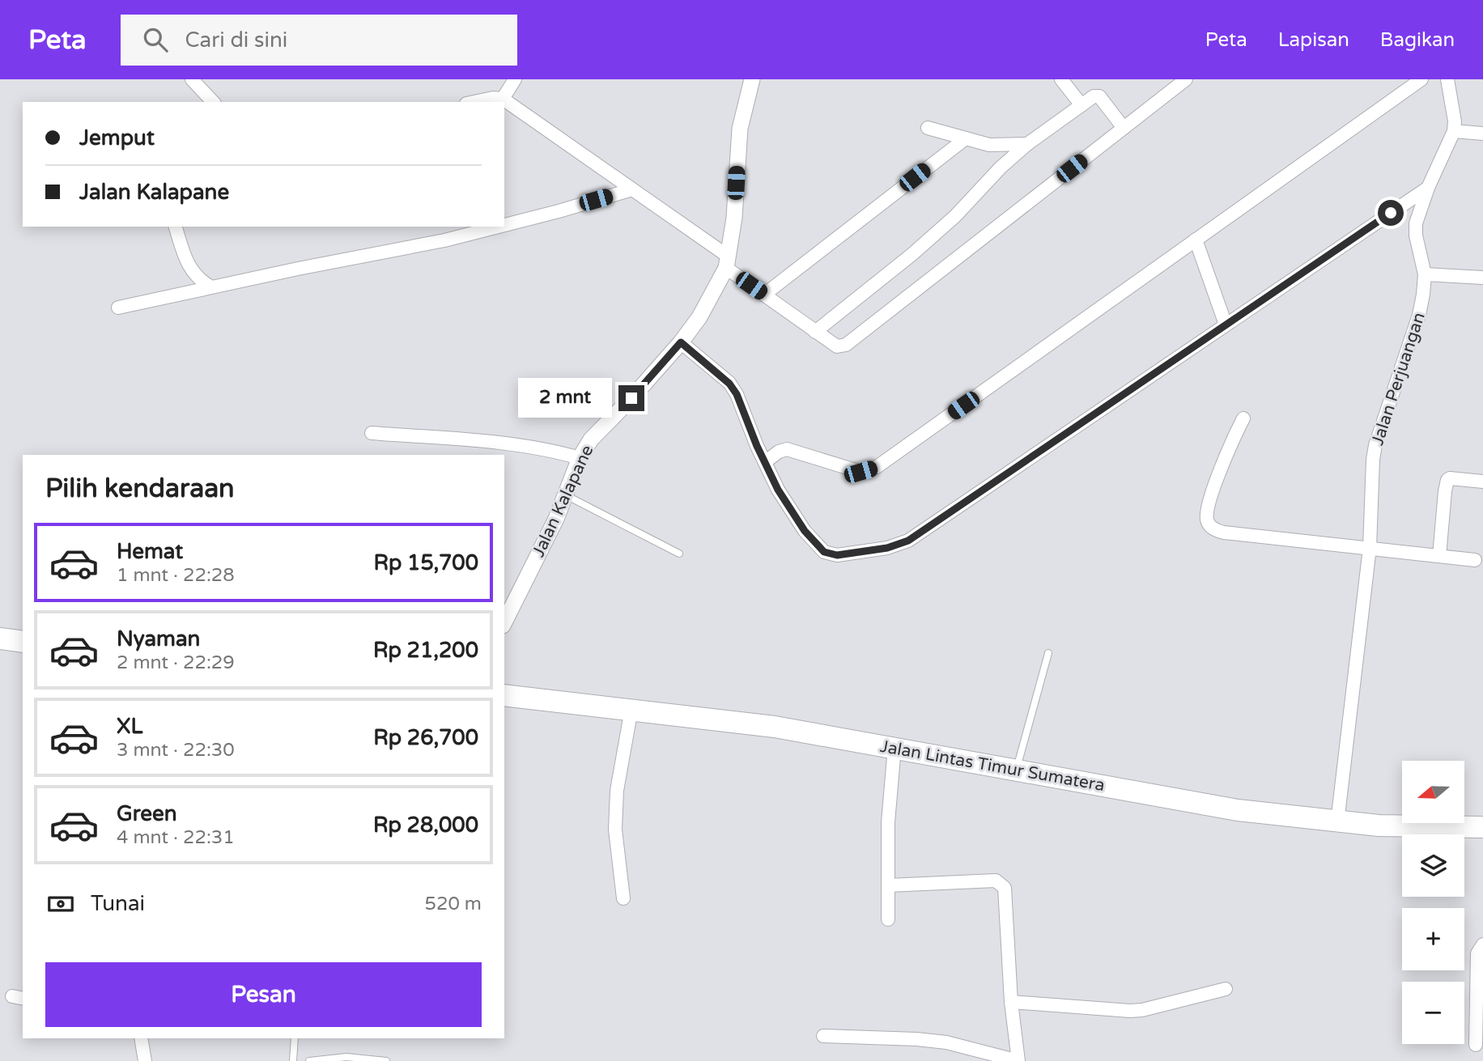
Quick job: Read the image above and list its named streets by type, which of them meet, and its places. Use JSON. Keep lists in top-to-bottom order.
{
  "streets": {
    "highway": ["Jalan Lintas Timur Sumatera"],
    "street": ["Jalan Perjuangan", "Jalan Kalapane"]
  },
  "crossings": [
    ["Jalan Perjuangan", "Jalan Lintas Timur Sumatera"]
  ],
  "north": "left",
  "page": {
    "header": "Peta",
    "search": "Cari di sini",
    "nav": ["Peta", "Lapisan", "Bagikan"],
    "banner": ["Jemput", "Jalan Kalapane"],
    "bubble": "2 mnt",
    "heading": "Pilih kendaraan",
    "list": [
      {
        "name": "Hemat",
        "note": "1 mnt · 22:28",
        "value": "Rp 15,700"
      },
      {
        "name": "Nyaman",
        "note": "2 mnt · 22:29",
        "value": "Rp 21,200"
      },
      {
        "name": "XL",
        "note": "3 mnt · 22:30",
        "value": "Rp 26,700"
      },
      {
        "name": "Green",
        "note": "4 mnt · 22:31",
        "value": "Rp 28,000"
      }
    ],
    "map_buttons": ["+", "−"],
    "pay": ["Tunai", "520 m"],
    "buttons": "Pesan"
  }
}
